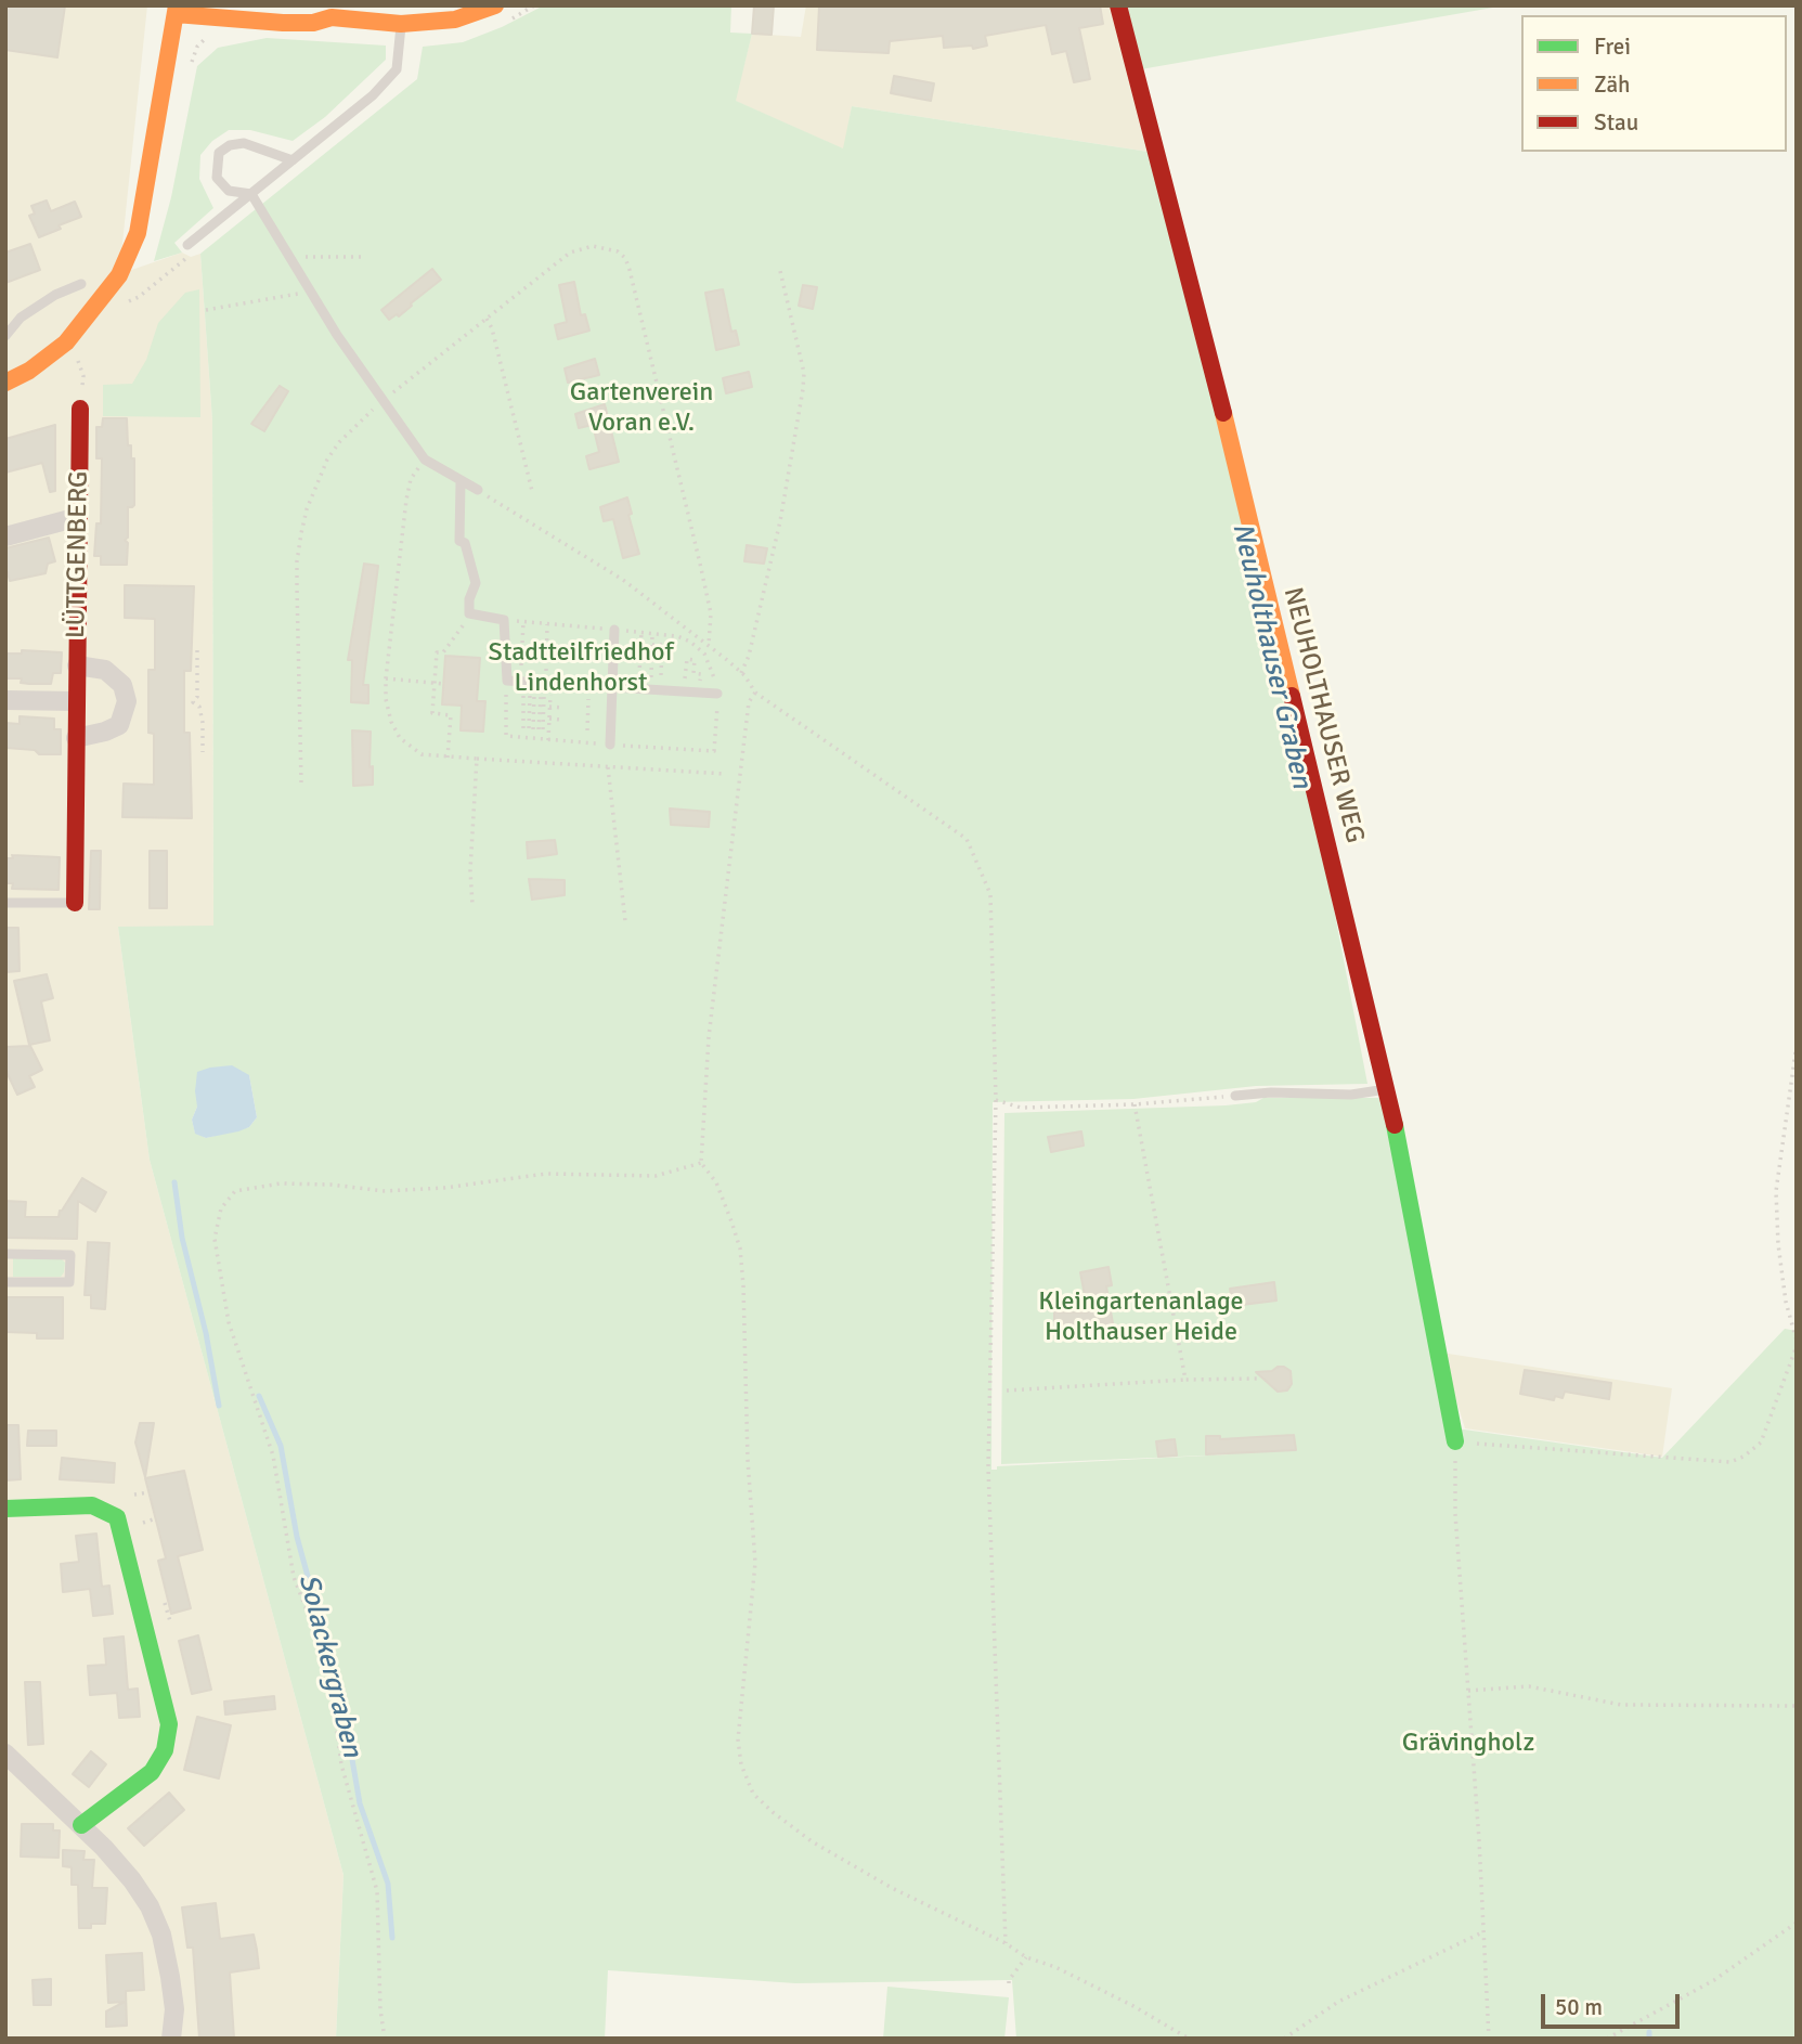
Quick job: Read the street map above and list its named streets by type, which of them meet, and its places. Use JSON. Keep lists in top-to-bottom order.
{
  "streets": {
    "street": ["LÜTTGENBERG", "NEUHOLTHAUSER WEG"]
  },
  "water": ["Neuholthauser Graben", "Solackergraben"],
  "parks": [
    "Gartenverein Voran e.V.",
    "Stadtteilfriedhof Lindenhorst",
    "Kleingartenanlage Holthauser Heide",
    "Grävingholz"
  ],
  "legend": ["Frei", "Zäh", "Stau"],
  "scale_bar": "50 m"
}
